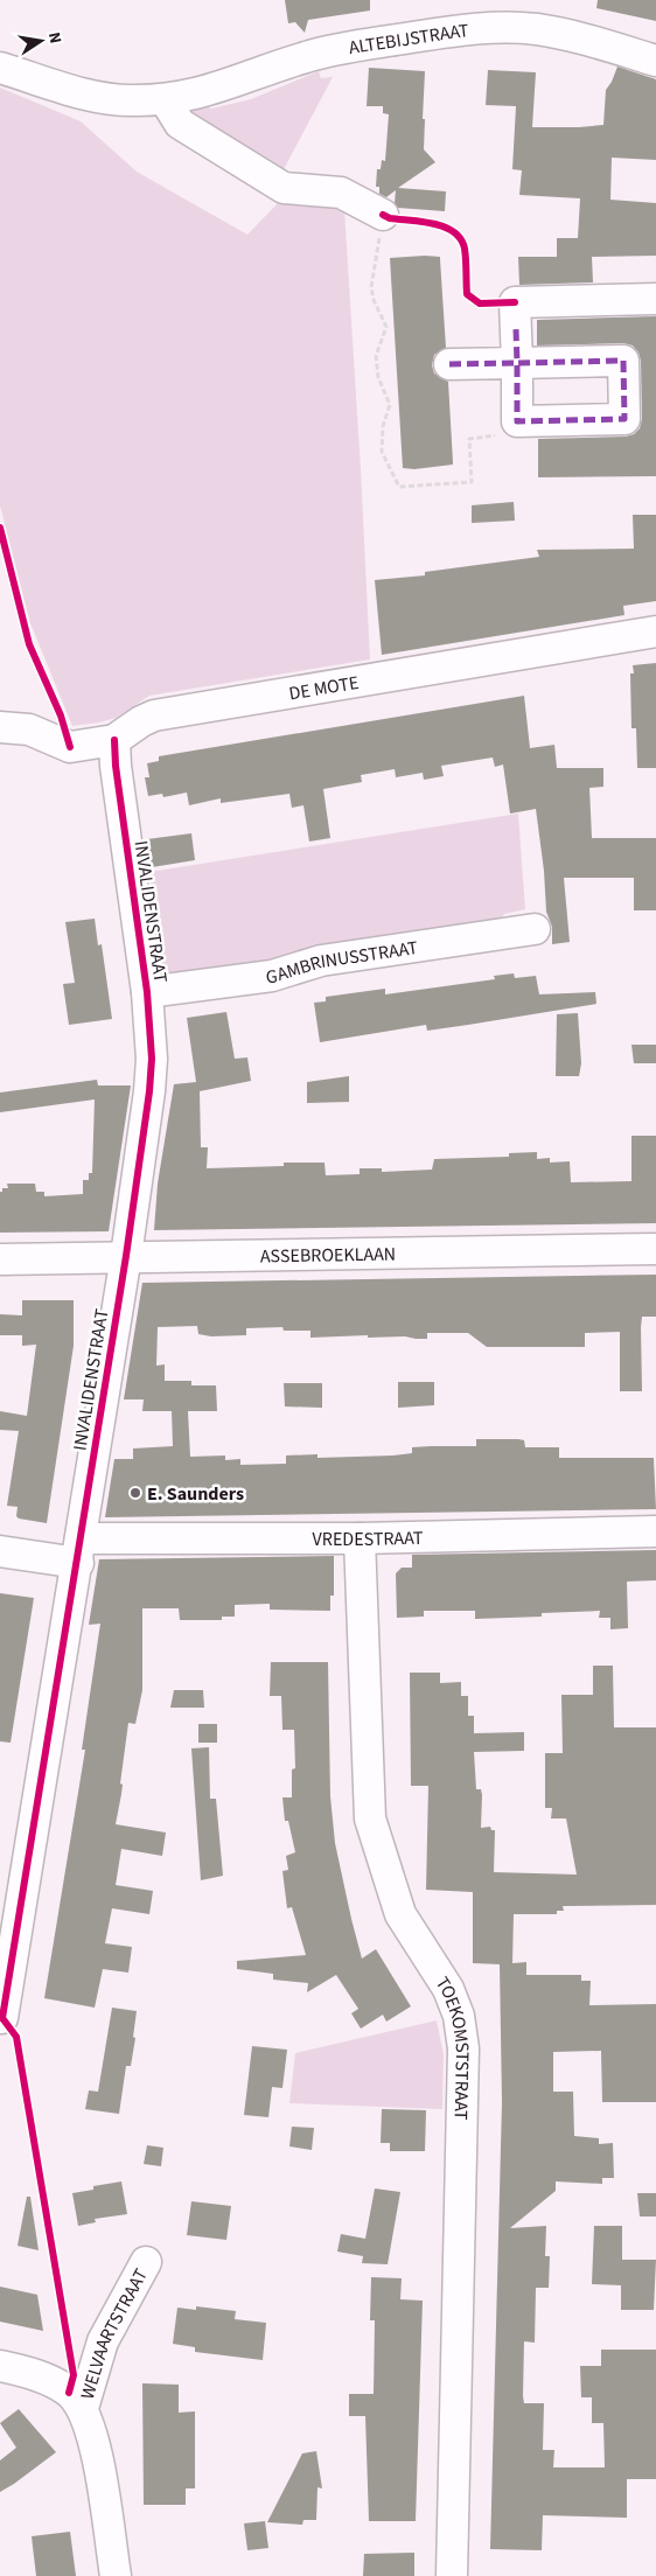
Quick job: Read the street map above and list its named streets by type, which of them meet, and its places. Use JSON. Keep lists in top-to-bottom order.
{
  "streets": {
    "street": [
      "ALTEBIJSTRAAT",
      "DE MOTE",
      "INVALIDENSTRAAT",
      "GAMBRINUSSTRAAT",
      "ASSEBROEKLAAN",
      "VREDESTRAAT",
      "TOEKOMSTSTRAAT",
      "WELVAARTSTRAAT"
    ]
  },
  "crossings": [
    ["DE MOTE", "INVALIDENSTRAAT"],
    ["INVALIDENSTRAAT", "GAMBRINUSSTRAAT"],
    ["INVALIDENSTRAAT", "ASSEBROEKLAAN"],
    ["INVALIDENSTRAAT", "VREDESTRAAT"],
    ["VREDESTRAAT", "TOEKOMSTSTRAAT"]
  ],
  "places": ["E. Saunders"],
  "north": "right"
}
